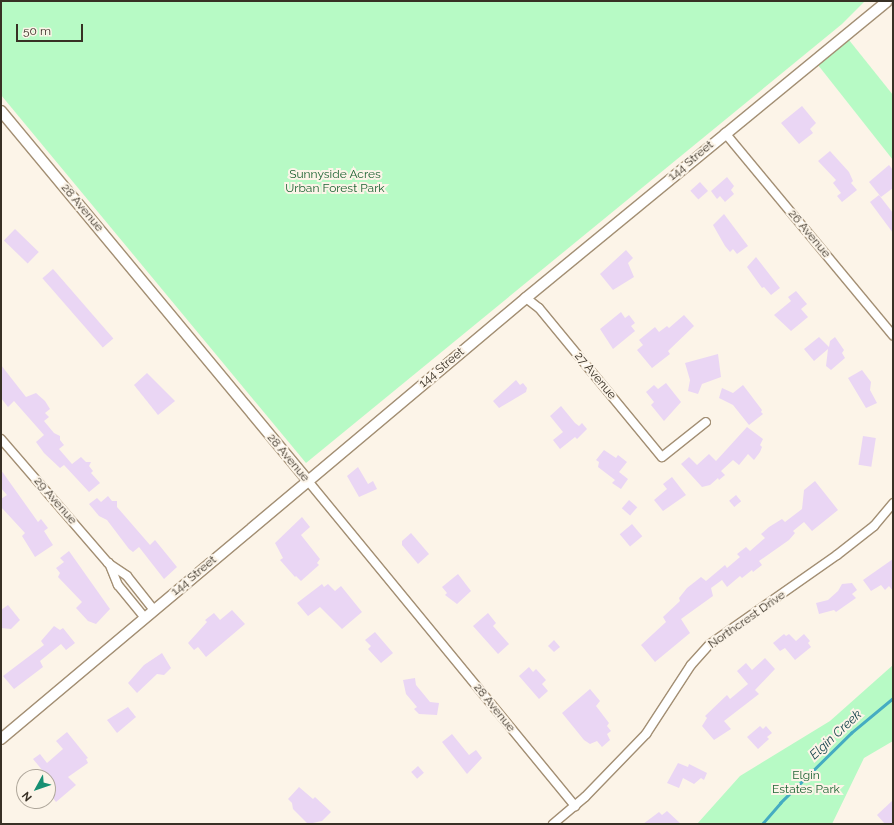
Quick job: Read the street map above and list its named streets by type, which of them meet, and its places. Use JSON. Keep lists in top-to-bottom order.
{
  "streets": {
    "street": [
      "144 Street",
      "28 Avenue",
      "26 Avenue",
      "27 Avenue",
      "29 Avenue",
      "Northcrest Drive"
    ]
  },
  "crossings": [
    ["144 Street", "28 Avenue"],
    ["144 Street", "26 Avenue"],
    ["144 Street", "27 Avenue"],
    ["144 Street", "29 Avenue"],
    ["28 Avenue", "Northcrest Drive"]
  ],
  "water": ["Elgin Creek"],
  "parks": ["Sunnyside Acres Urban Forest Park", "Elgin Estates Park"],
  "scale_bar": "50 m",
  "north": "bottom left"
}
